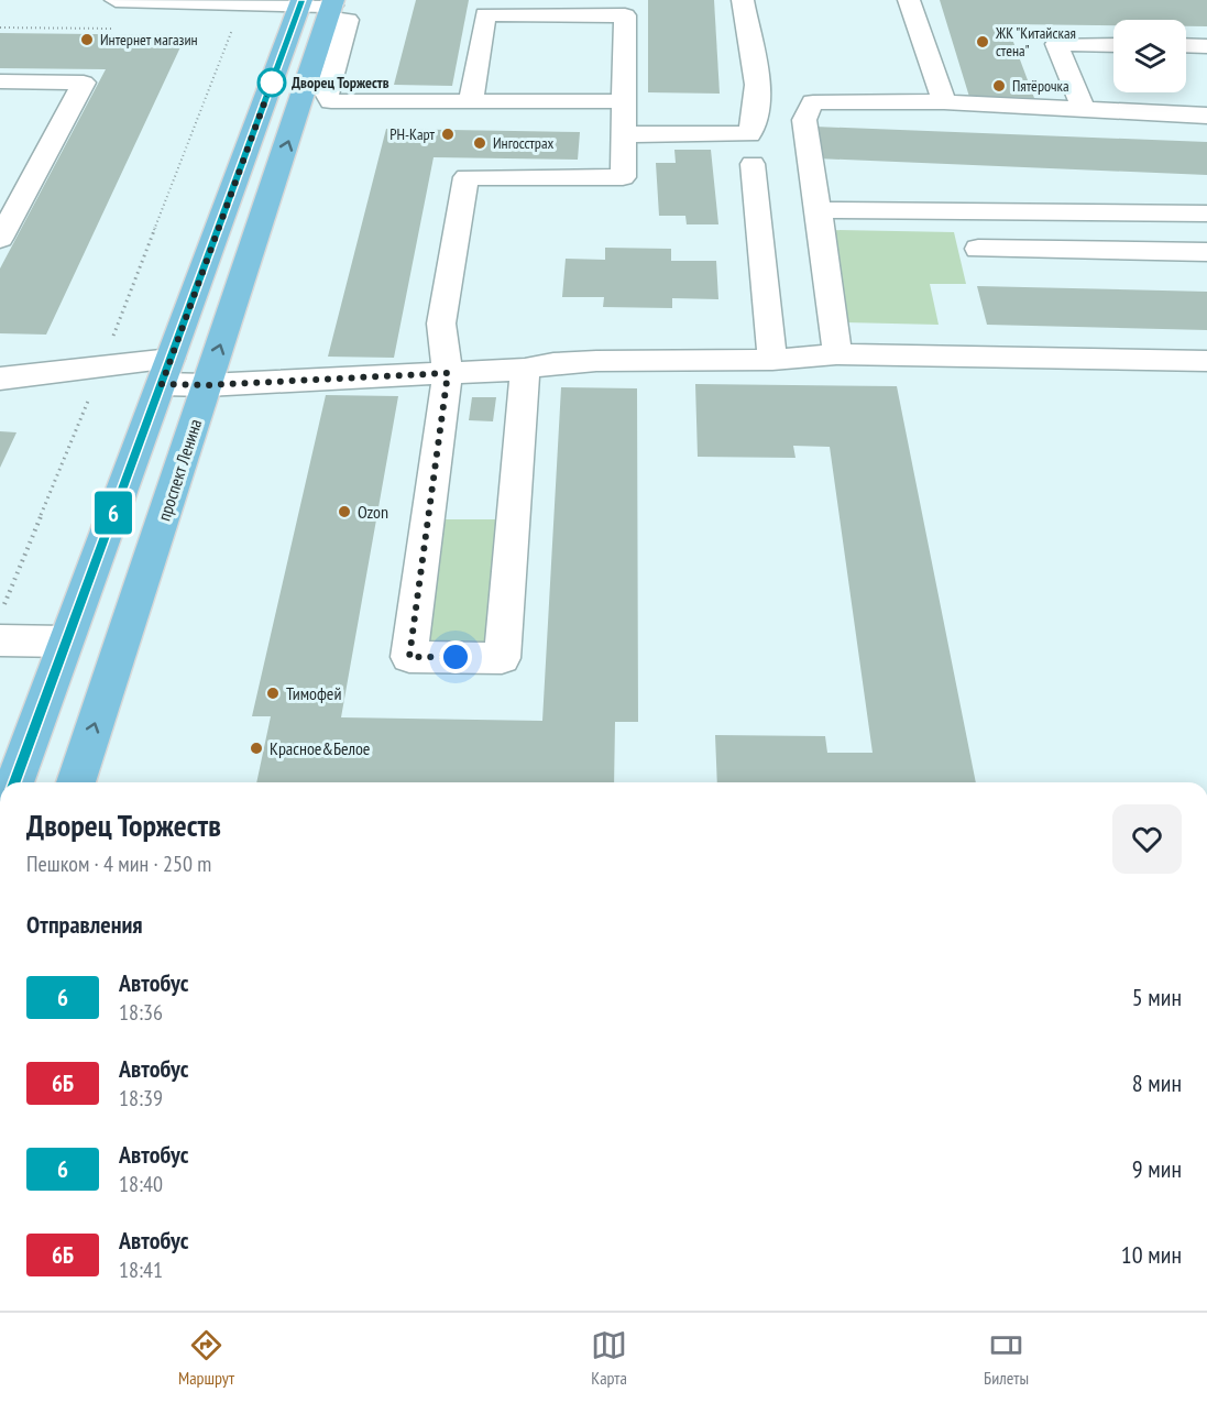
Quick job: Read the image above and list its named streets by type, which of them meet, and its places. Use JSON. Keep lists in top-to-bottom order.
{
  "streets": {
    "main road": ["проспект Ленина"]
  },
  "places": [
    "Интернет магазин",
    "ЖК \"Китайская стена\"",
    "Дворец Торжеств",
    "Пятёрочка",
    "РН-Карт",
    "Ингосстрах",
    "Ozon",
    "Тимофей",
    "Красное&Белое"
  ],
  "lines": ["bus line 6"],
  "page": {
    "on_map": "6",
    "heading": [
      ["Дворец Торжеств", "Пешком · 4 мин · 250 m"],
      "Отправления"
    ],
    "list": [
      {
        "mark": "6",
        "name": "Автобус",
        "note": "18:36",
        "value": "5 мин"
      },
      {
        "mark": "6Б",
        "name": "Автобус",
        "note": "18:39",
        "value": "8 мин"
      },
      {
        "mark": "6",
        "name": "Автобус",
        "note": "18:40",
        "value": "9 мин"
      },
      {
        "mark": "6Б",
        "name": "Автобус",
        "note": "18:41",
        "value": "10 мин"
      }
    ],
    "tabs": ["Маршрут", "Карта", "Билеты"]
  }
}
